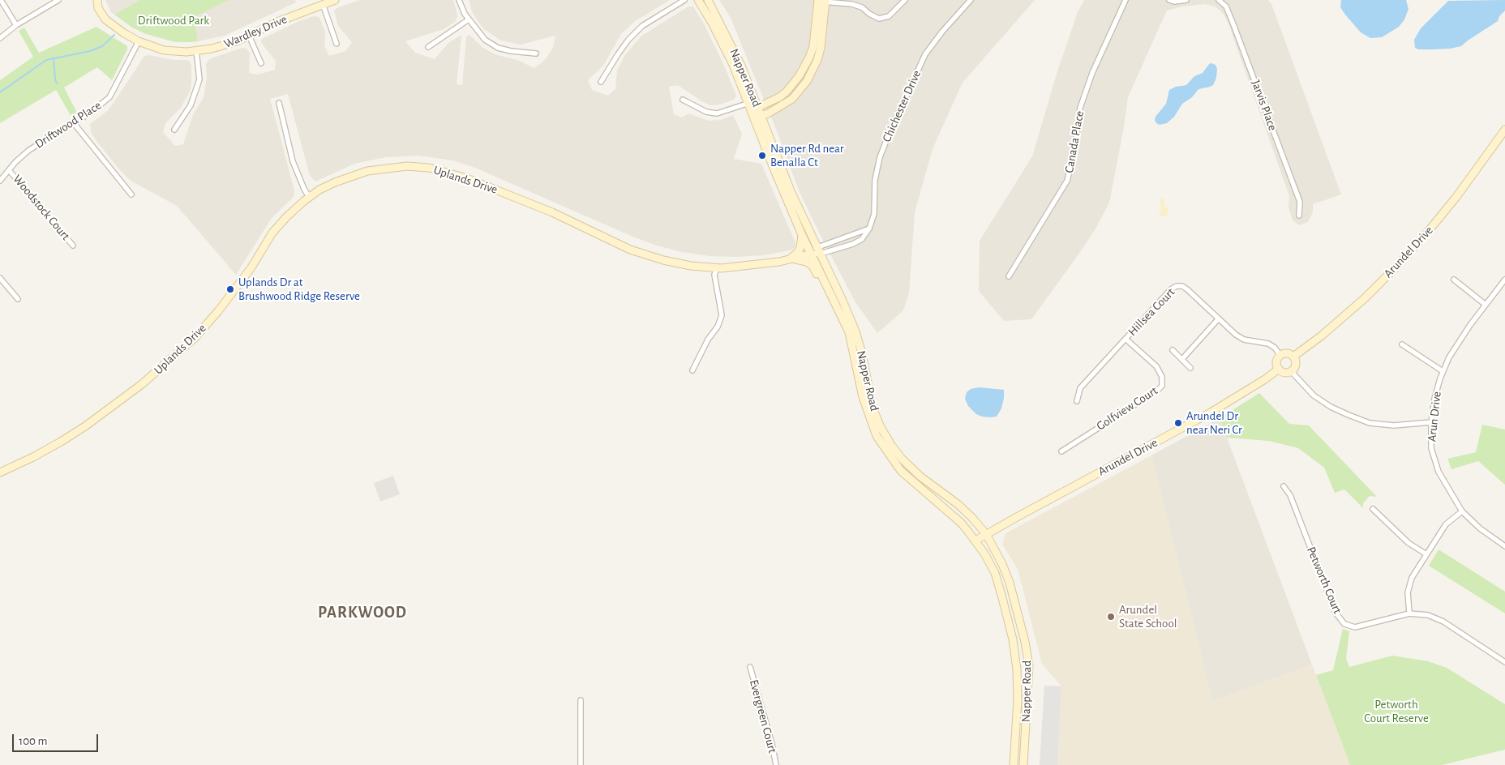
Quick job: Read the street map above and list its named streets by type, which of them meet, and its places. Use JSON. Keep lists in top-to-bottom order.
{
  "streets": {
    "main road": [
      "Wardley Drive",
      "Napper Road",
      "Uplands Drive",
      "Arundel Drive"
    ],
    "street": [
      "Jarvis Place",
      "Chichester Drive",
      "Driftwood Place",
      "Canada Place",
      "Woodstock Court",
      "Hillsea Court",
      "Golfview Court",
      "Arun Drive",
      "Petworth Court",
      "Evergreen Court"
    ]
  },
  "crossings": [
    ["Wardley Drive", "Driftwood Place"],
    ["Napper Road", "Uplands Drive"],
    ["Napper Road", "Arundel Drive"],
    ["Driftwood Place", "Woodstock Court"],
    ["Arundel Drive", "Hillsea Court"],
    ["Hillsea Court", "Golfview Court"]
  ],
  "districts": ["PARKWOOD"],
  "parks": ["Driftwood Park", "Petworth Court Reserve"],
  "places": [
    "Napper Rd near Benalla Ct",
    "Uplands Dr at Brushwood Ridge Reserve",
    "Arundel Dr near Neri Cr",
    "Arundel State School"
  ],
  "scale_bar": "100 m"
}
